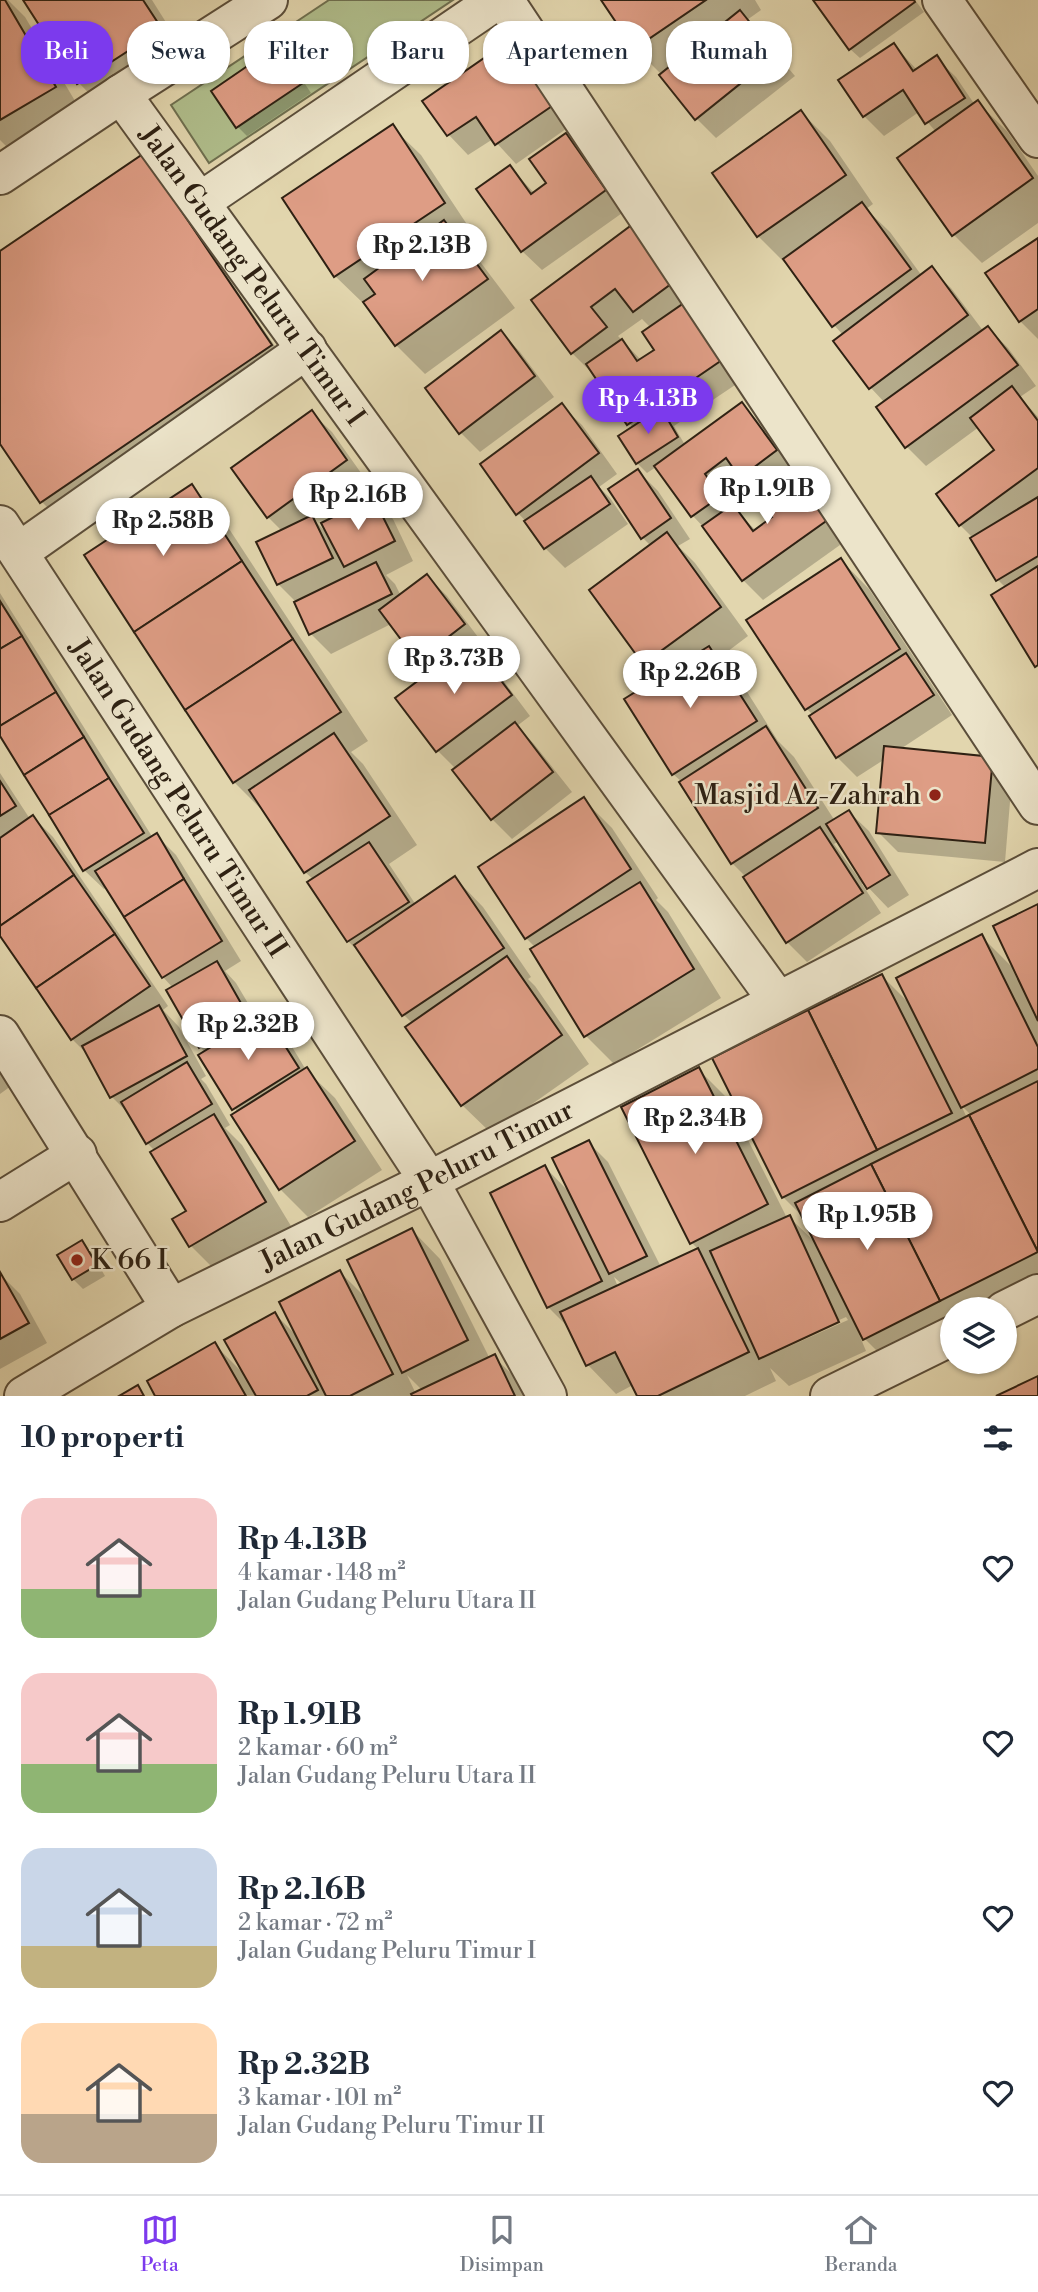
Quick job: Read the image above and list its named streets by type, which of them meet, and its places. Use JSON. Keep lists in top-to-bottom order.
{
  "streets": {
    "street": ["Jalan Gudang Peluru Timur I", "Jalan Gudang Peluru Timur II", "Jalan Gudang Peluru Timur"]
  },
  "crossings": [
    ["Jalan Gudang Peluru Timur I", "Jalan Gudang Peluru Timur"],
    ["Jalan Gudang Peluru Timur II", "Jalan Gudang Peluru Timur"]
  ],
  "places": ["Masjid Az-Zahrah", "K 66 I"],
  "page": {
    "chip": [
      "Beli",
      "Sewa",
      "Filter",
      "Baru",
      "Apartemen",
      "Rumah"
    ],
    "price": [
      "Rp 2.13B",
      "Rp 4.13B",
      "Rp 1.91B",
      "Rp 2.16B",
      "Rp 2.58B",
      "Rp 3.73B",
      "Rp 2.26B",
      "Rp 2.32B",
      "Rp 2.34B",
      "Rp 1.95B"
    ],
    "heading": "10 properti",
    "list": [
      {
        "name": "Rp 4.13B",
        "note": "4 kamar · 148 m² · Jalan Gudang Peluru Utara II"
      },
      {
        "name": "Rp 1.91B",
        "note": "2 kamar · 60 m² · Jalan Gudang Peluru Utara II"
      },
      {
        "name": "Rp 2.16B",
        "note": "2 kamar · 72 m² · Jalan Gudang Peluru Timur I"
      },
      {
        "name": "Rp 2.32B",
        "note": "3 kamar · 101 m² · Jalan Gudang Peluru Timur II"
      }
    ],
    "tabs": ["Peta", "Disimpan", "Beranda"]
  }
}
